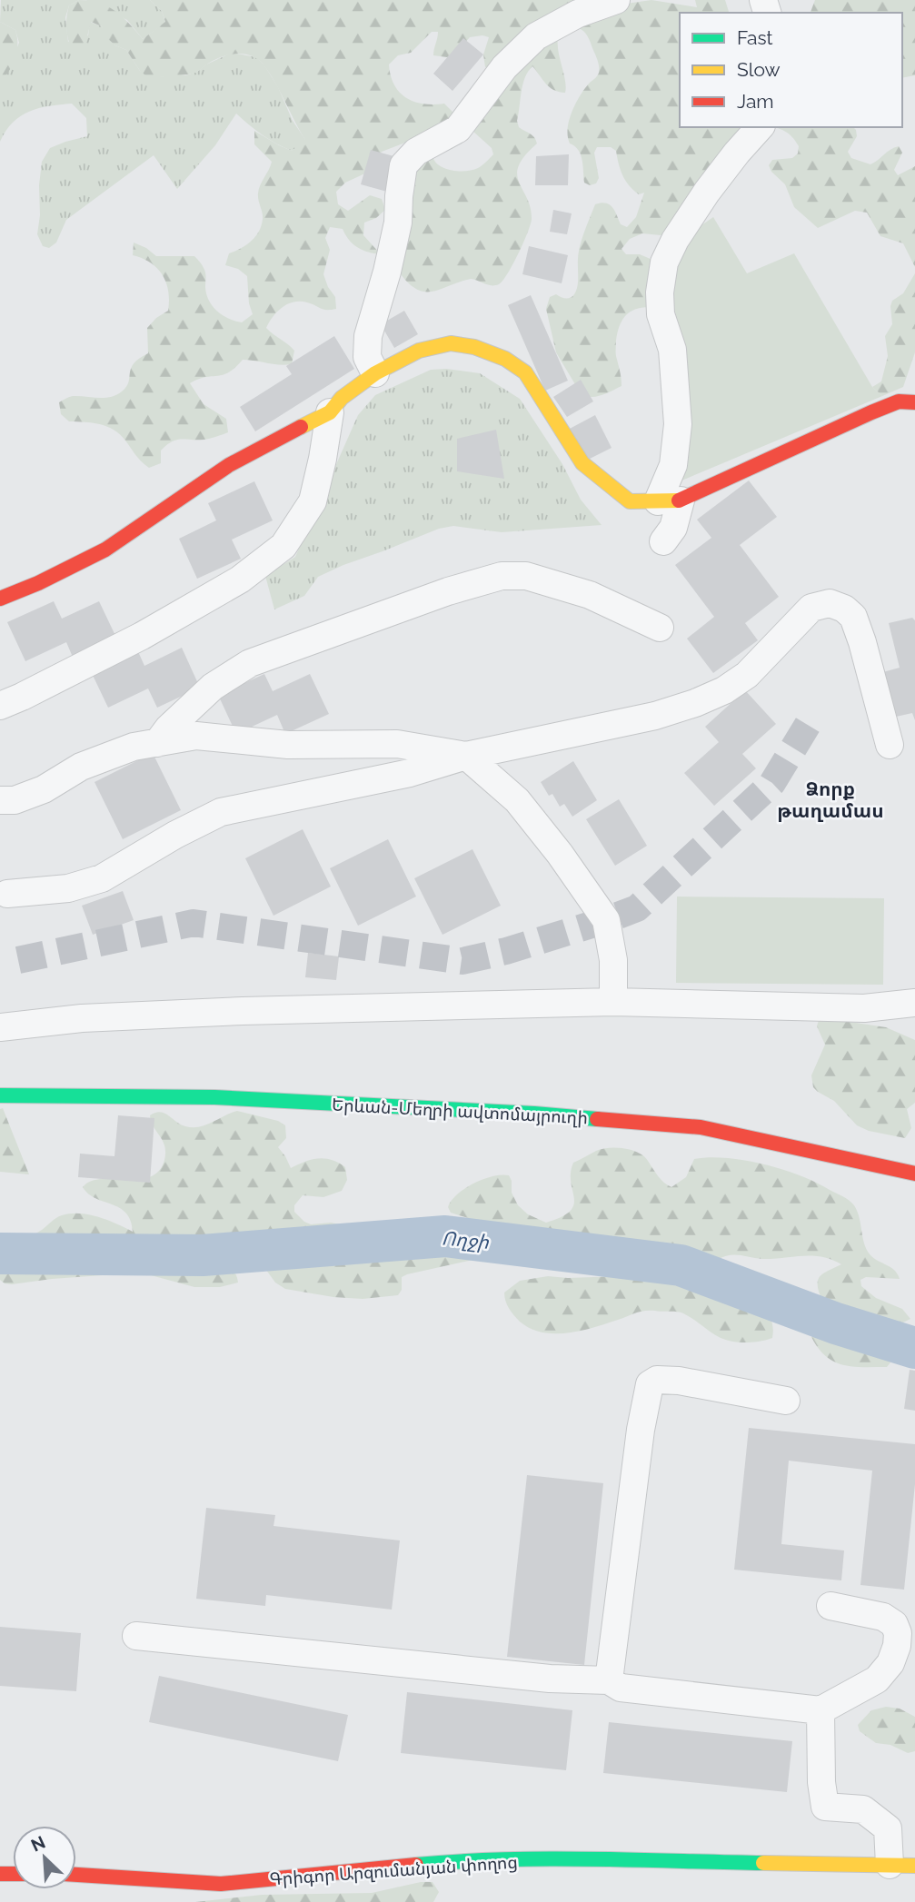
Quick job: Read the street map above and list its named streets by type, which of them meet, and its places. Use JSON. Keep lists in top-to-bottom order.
{
  "streets": {
    "main road": ["Երևան-Մեղրի ավտոմայրուղի", "Գրիգոր Արզումանյան փողոց"]
  },
  "districts": ["Ձորք թաղամաս"],
  "water": ["Ողջի"],
  "legend": ["Fast", "Slow", "Jam"],
  "north": "top left"
}
